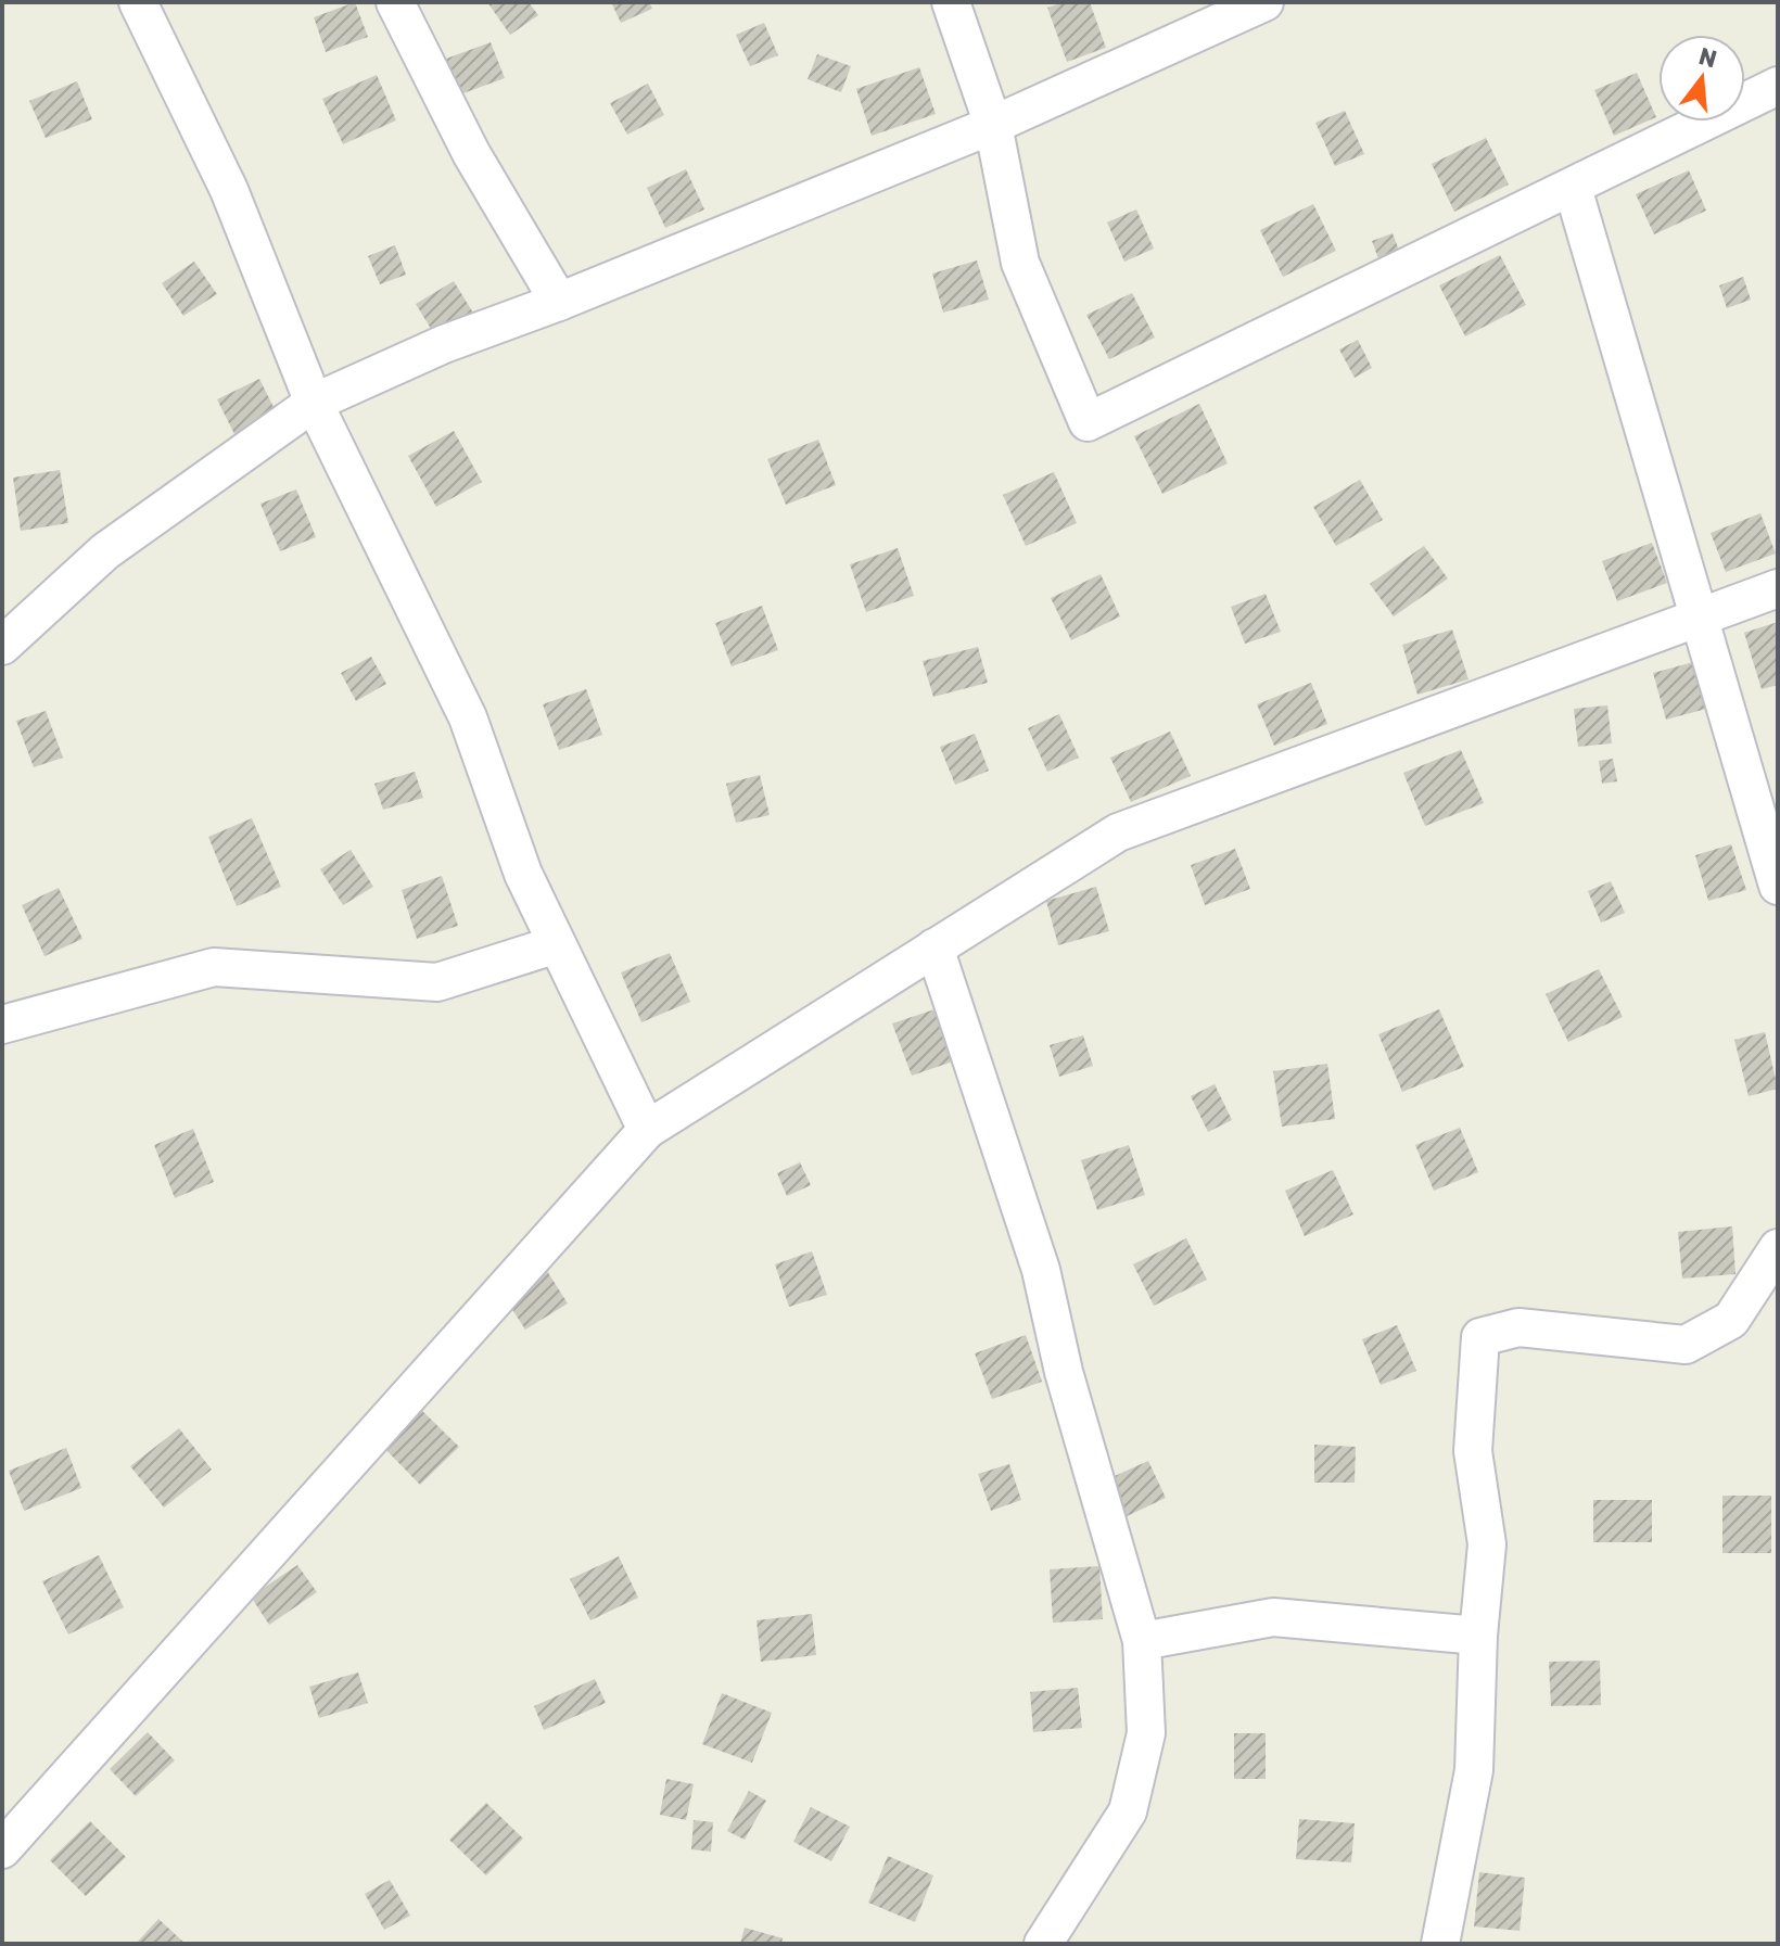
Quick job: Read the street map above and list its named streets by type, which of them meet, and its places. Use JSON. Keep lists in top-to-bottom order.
{
  "north": "top"
}
